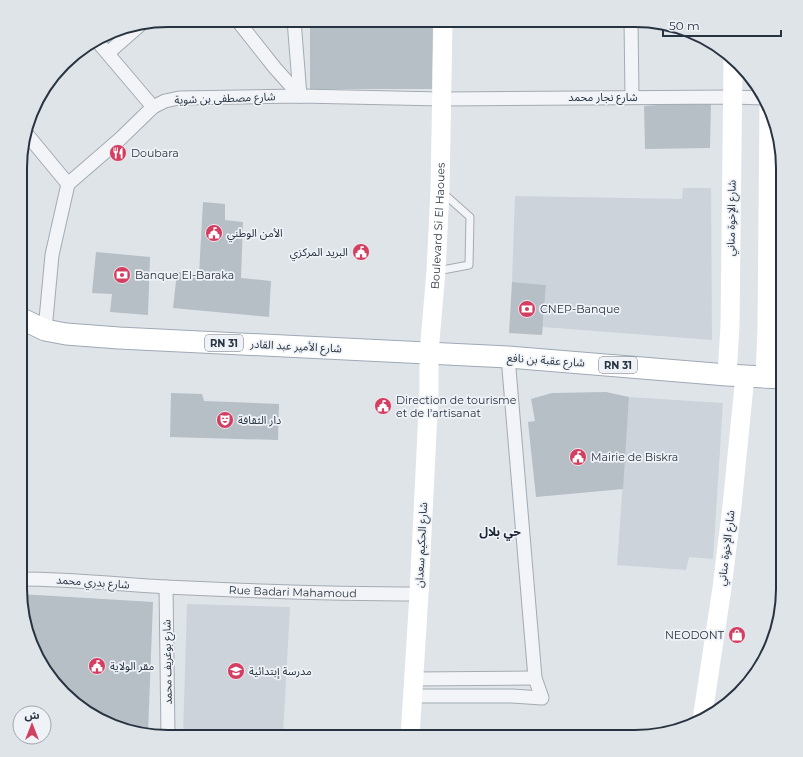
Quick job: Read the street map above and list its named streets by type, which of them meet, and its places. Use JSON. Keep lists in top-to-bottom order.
{
  "streets": {
    "main road": ["RN 31", "شارع الأمير عبد القادر", "شارع عقبة بن نافع"],
    "street": [
      "شارع نجار محمد",
      "شارع مصطفى بن شوية",
      "شارع الإخوة مناني",
      "Boulevard Si El Haoues",
      "شارع الحكيم سعدان",
      "شارع بدري محمد",
      "Rue Badari Mahamoud",
      "شارع بوغريف محمد"
    ]
  },
  "crossings": [
    ["شارع نجار محمد", "شارع مصطفى بن شوية"],
    ["شارع نجار محمد", "شارع الإخوة مناني"],
    ["شارع نجار محمد", "Boulevard Si El Haoues"],
    ["شارع مصطفى بن شوية", "Boulevard Si El Haoues"],
    ["شارع الإخوة مناني", "شارع عقبة بن نافع"],
    ["Boulevard Si El Haoues", "شارع الأمير عبد القادر"],
    ["Boulevard Si El Haoues", "شارع عقبة بن نافع"],
    ["Boulevard Si El Haoues", "شارع الحكيم سعدان"],
    ["شارع الأمير عبد القادر", "شارع عقبة بن نافع"],
    ["شارع الأمير عبد القادر", "شارع الحكيم سعدان"],
    ["شارع عقبة بن نافع", "شارع الحكيم سعدان"],
    ["شارع الحكيم سعدان", "Rue Badari Mahamoud"],
    ["شارع بدري محمد", "Rue Badari Mahamoud"],
    ["شارع بدري محمد", "شارع بوغريف محمد"],
    ["Rue Badari Mahamoud", "شارع بوغريف محمد"]
  ],
  "districts": ["حي بلال"],
  "places": {
    "restaurant": ["Doubara"],
    "public building": [
      "الأمن الوطني",
      "البريد المركزي",
      "Direction de tourisme et de l'artisanat",
      "Mairie de Biskra",
      "مقر الولاية"
    ],
    "bank": ["Banque El-Baraka", "CNEP-Banque"],
    "theatre": ["دار الثقافة"],
    "shop": ["NEODONT"],
    "school or university": ["مدرسة إبتدائية"]
  },
  "scale_bar": "50 m",
  "north": "top"
}
